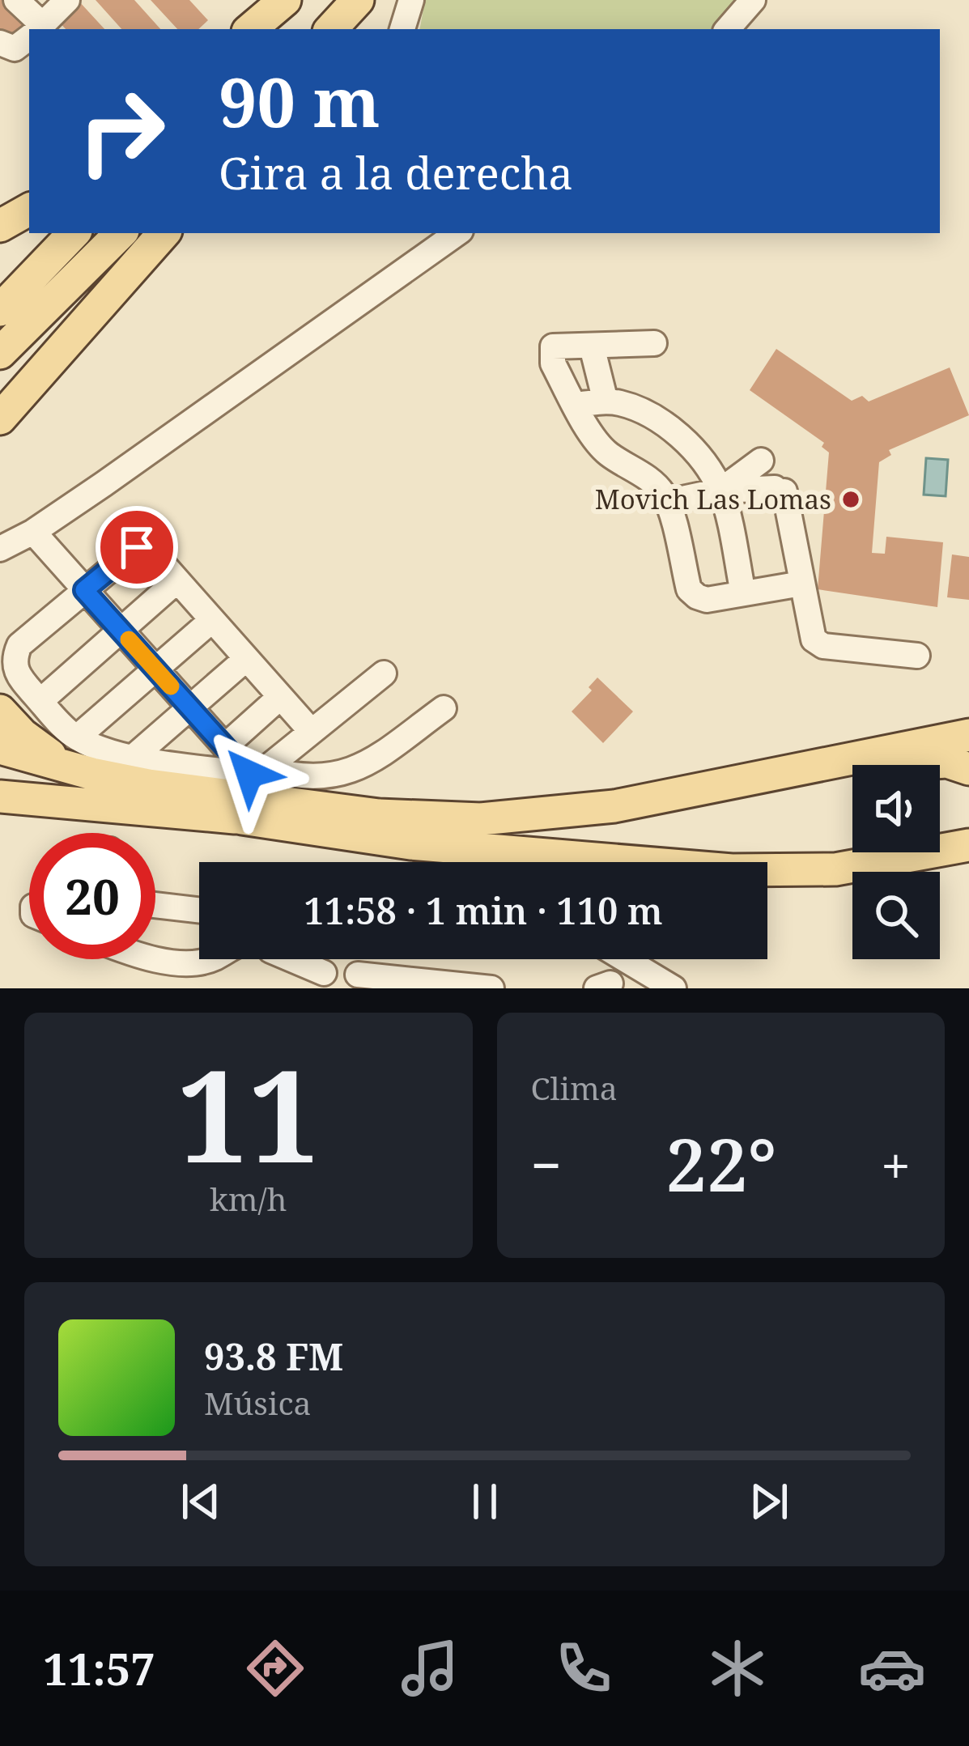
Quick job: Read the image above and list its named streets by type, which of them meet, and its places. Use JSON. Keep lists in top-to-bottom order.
{
  "places": ["Movich Las Lomas"],
  "page": {
    "turn": ["90 m", "Gira a la derecha"],
    "limit": "20",
    "trip": "11:58 · 1 min · 110 m",
    "tile": [
      ["11", "km/h"],
      "Clima"
    ],
    "heat": ["−", "22°", "+"],
    "song": ["93.8 FM", "Música"],
    "tabs": "11:57"
  }
}
